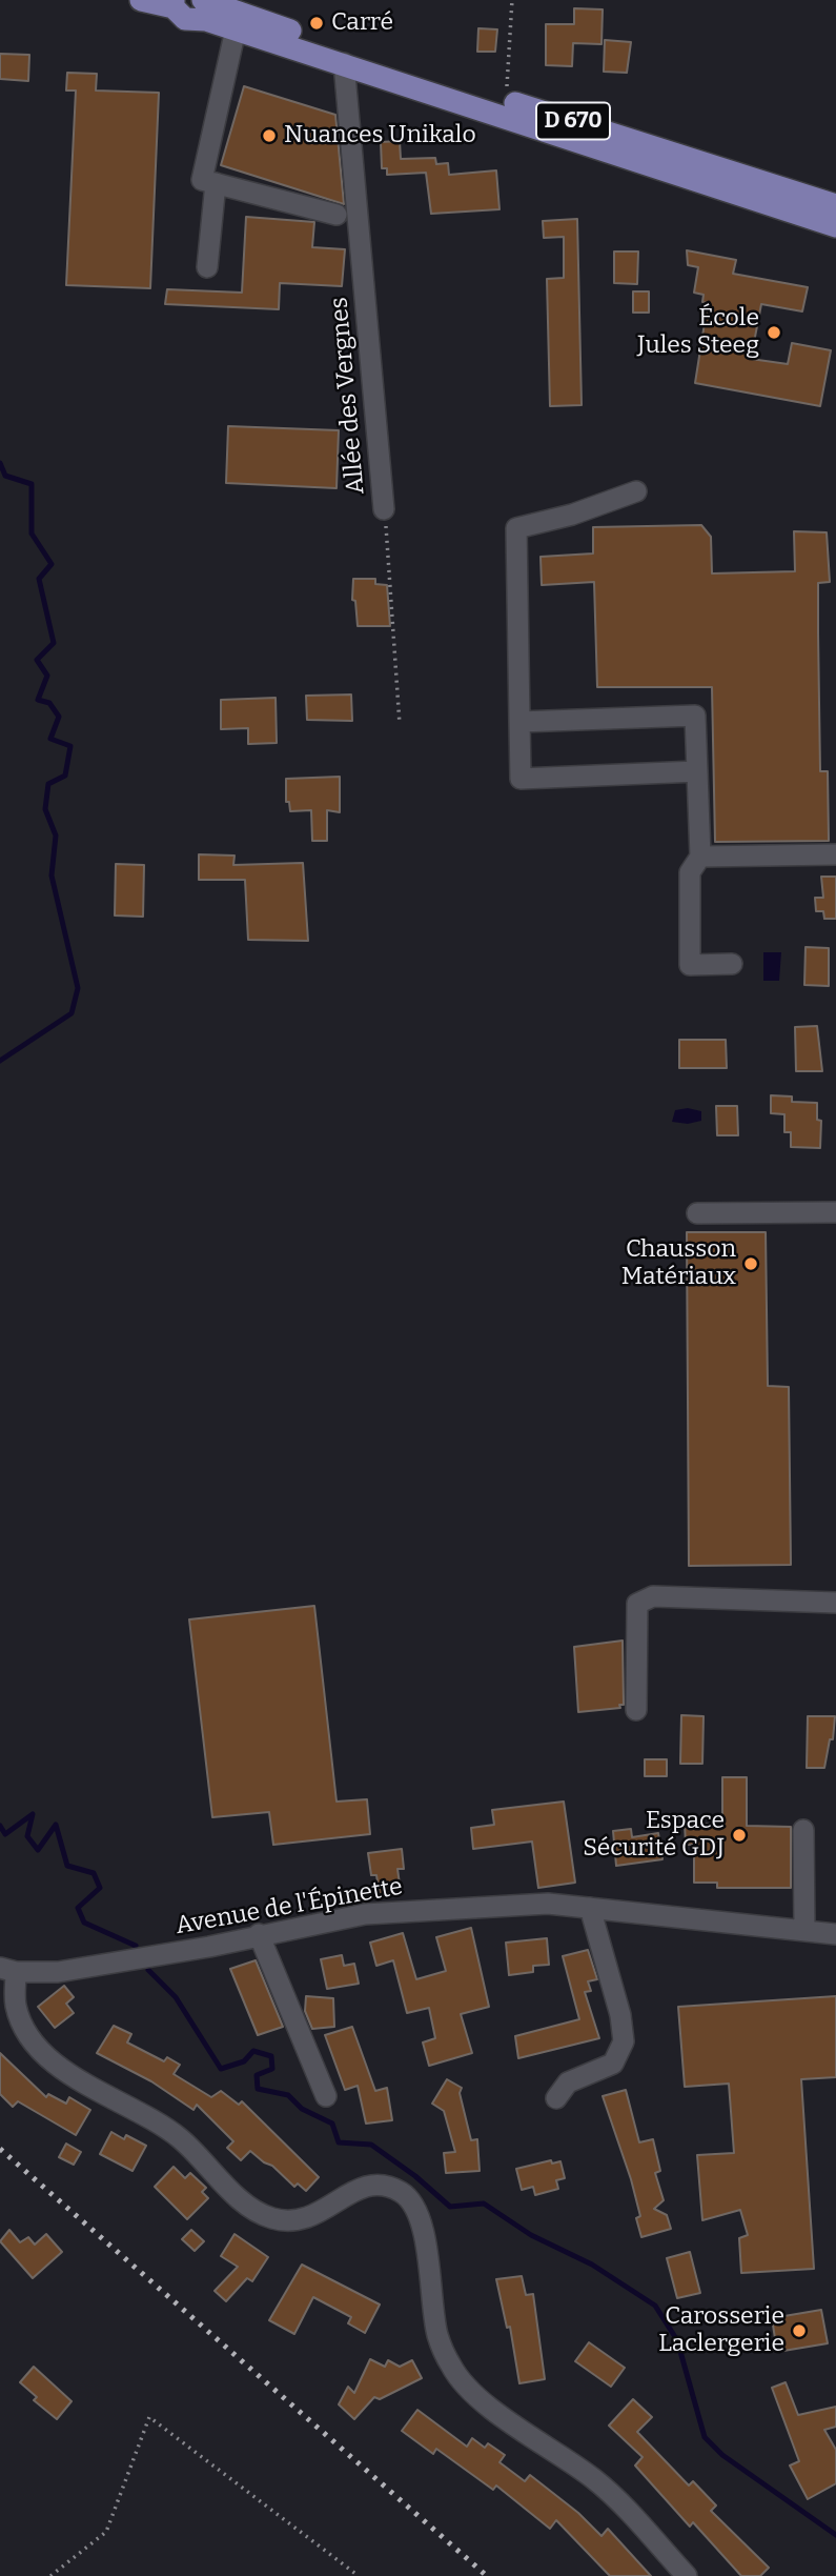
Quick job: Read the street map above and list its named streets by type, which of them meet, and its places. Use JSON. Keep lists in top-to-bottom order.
{
  "streets": {
    "main road": ["D 670"],
    "street": ["Allée des Vergnes", "Avenue de l'Épinette"]
  },
  "crossings": [
    ["D 670", "Allée des Vergnes"]
  ],
  "places": [
    "Carré",
    "Nuances Unikalo",
    "École Jules Steeg",
    "Chausson Matériaux",
    "Espace Sécurité GDJ",
    "Carosserie Laclergerie"
  ]
}
